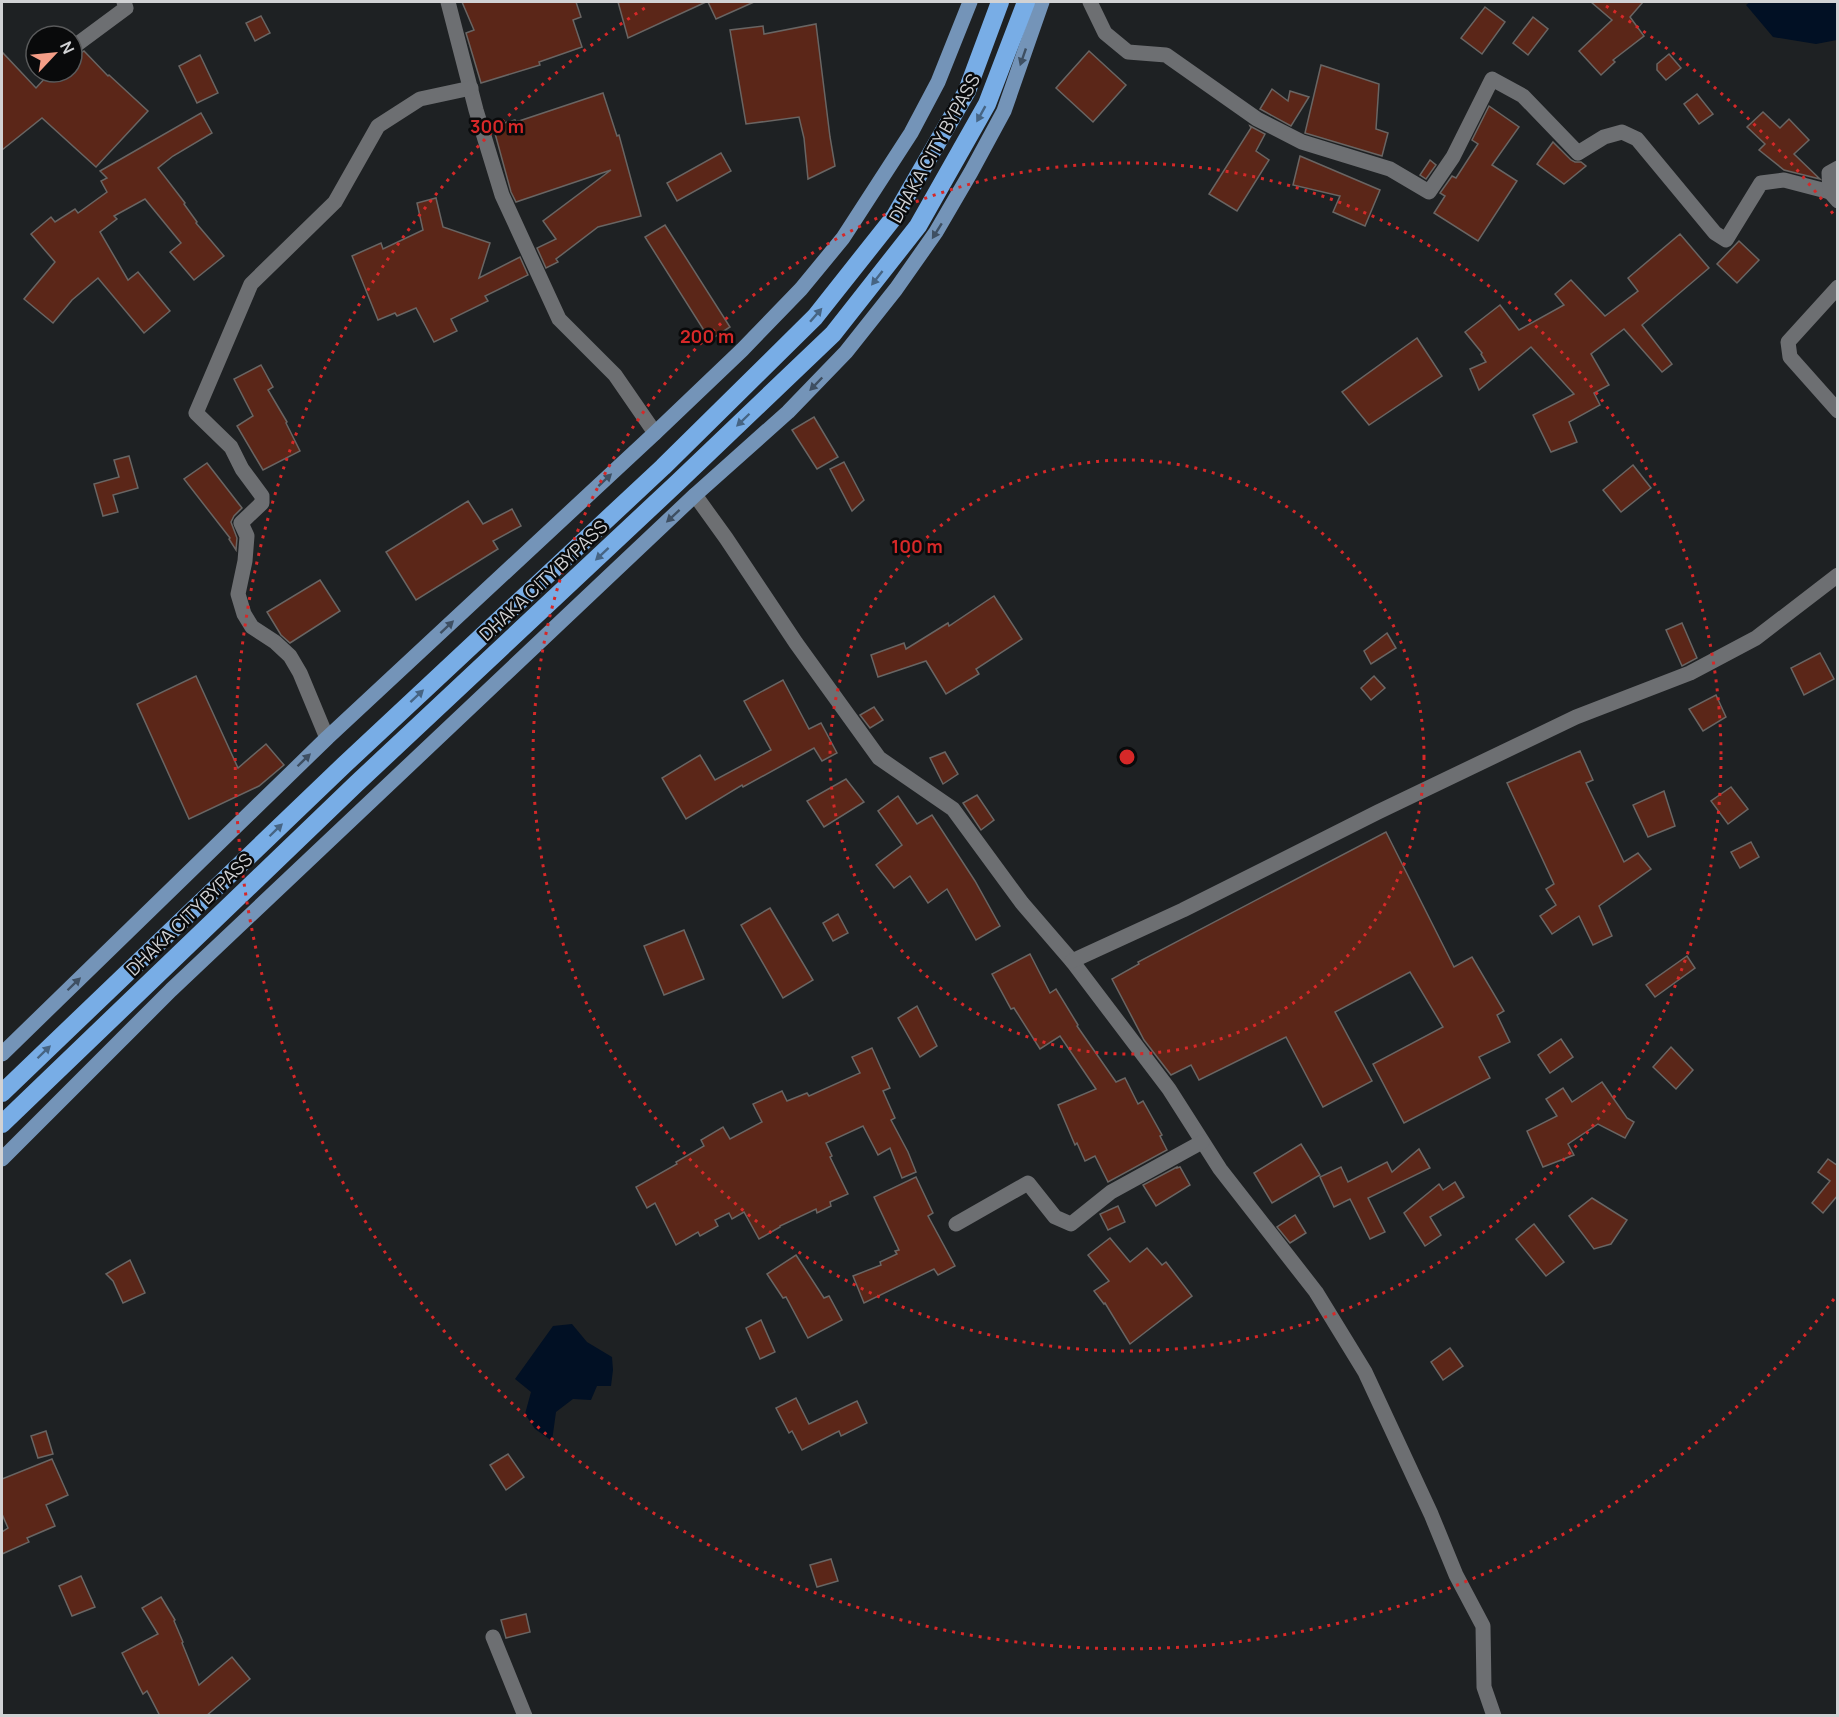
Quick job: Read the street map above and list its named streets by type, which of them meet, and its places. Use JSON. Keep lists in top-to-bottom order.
{
  "streets": {
    "highway": ["DHAKA CITY BYPASS"]
  },
  "north": "top right",
  "rings": ["300 m", "200 m", "100 m"]
}
